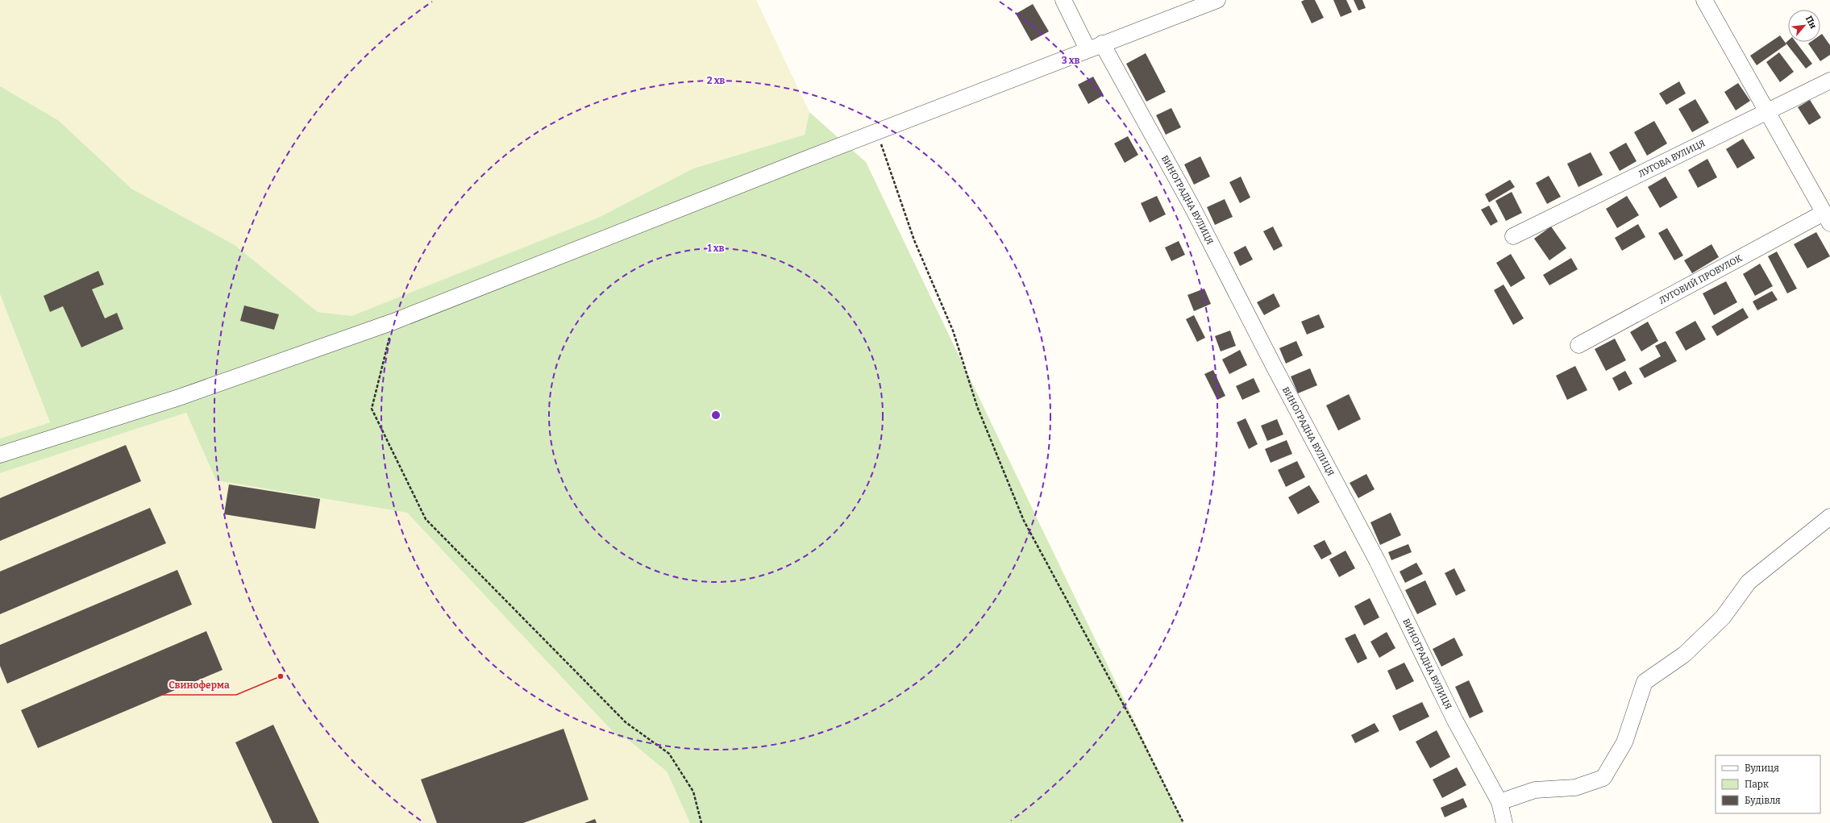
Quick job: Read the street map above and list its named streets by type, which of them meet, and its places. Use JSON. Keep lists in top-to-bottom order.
{
  "streets": {
    "street": ["ЛУГОВА ВУЛИЦЯ", "ВИНОГРАДНА ВУЛИЦЯ", "ЛУГОВИЙ ПРОВУЛОК"]
  },
  "crossings": [
    ["ЛУГОВА ВУЛИЦЯ", "ЛУГОВИЙ ПРОВУЛОК"]
  ],
  "places": ["Свиноферма"],
  "legend": ["Вулиця", "Парк", "Будівля"],
  "north": "top right",
  "rings": ["3 хв", "2 хв", "1 хв"]
}
